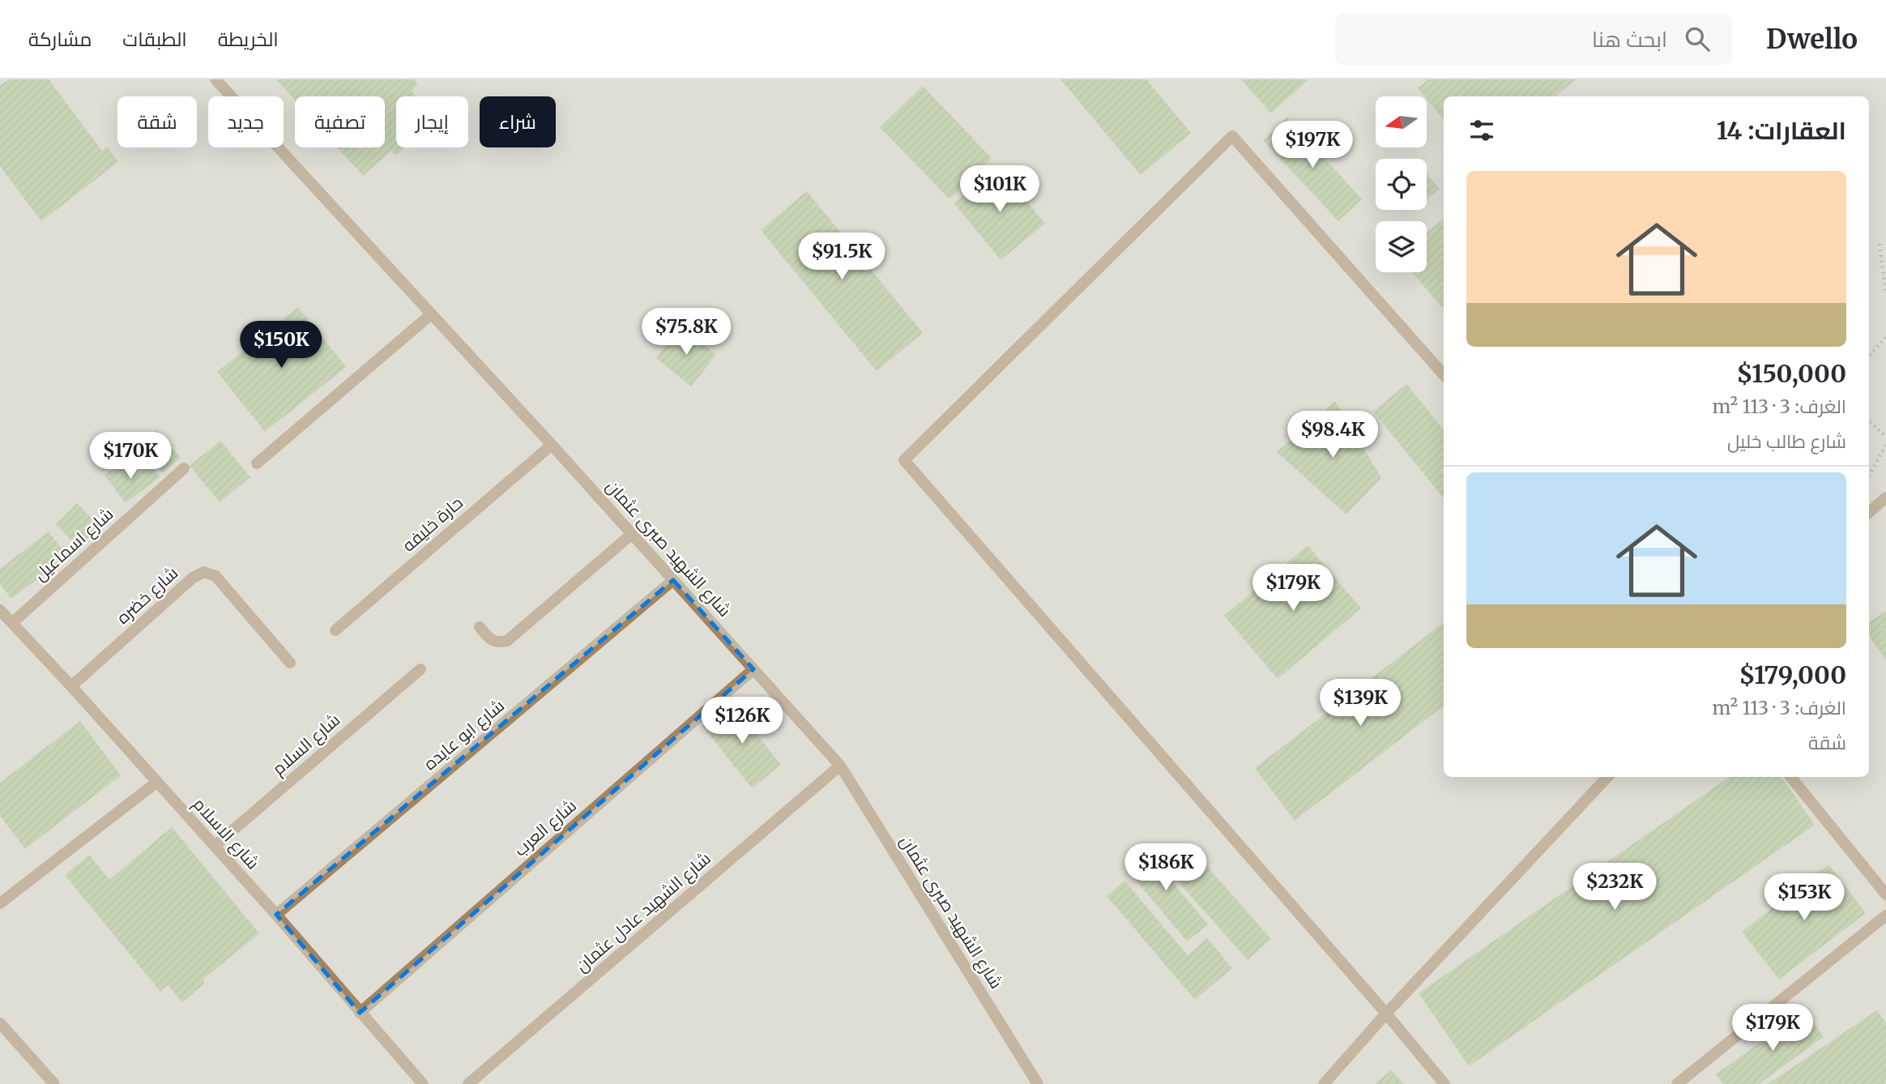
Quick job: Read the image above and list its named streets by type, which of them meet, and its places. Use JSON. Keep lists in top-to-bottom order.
{
  "streets": {
    "street": [
      "حارة خليفه",
      "شارع اسماعيل",
      "شارع الشهيد صبرى عثمان",
      "شارع خضره",
      "شارع ابو عايده",
      "شارع السلام",
      "شارع العرب",
      "شارع الاسلام",
      "شارع الشهيد عادل عثمان"
    ]
  },
  "crossings": [
    ["حارة خليفه", "شارع الشهيد صبرى عثمان"],
    ["شارع اسماعيل", "شارع الاسلام"],
    ["شارع الشهيد صبرى عثمان", "شارع ابو عايده"],
    ["شارع الشهيد صبرى عثمان", "شارع العرب"],
    ["شارع الشهيد صبرى عثمان", "شارع الشهيد عادل عثمان"],
    ["شارع خضره", "شارع الاسلام"],
    ["شارع ابو عايده", "شارع الاسلام"],
    ["شارع السلام", "شارع الاسلام"],
    ["شارع العرب", "شارع الاسلام"]
  ],
  "north": "left",
  "page": {
    "header": "Dwello",
    "search": "ابحث هنا",
    "nav": ["الخريطة", "الطبقات", "مشاركة"],
    "chip": [
      "شراء",
      "إيجار",
      "تصفية",
      "جديد",
      "شقة"
    ],
    "heading": "العقارات: 14",
    "price": [
      "$197K",
      "$101K",
      "$91.5K",
      "$75.8K",
      "$150K",
      "$98.4K",
      "$170K",
      "$179K",
      "$139K",
      "$126K",
      "$186K",
      "$232K",
      "$153K",
      "$179K"
    ],
    "list": [
      {
        "name": "$150,000",
        "note": "الغرف: 3 · 113 m² · شارع طالب خليل"
      },
      {
        "name": "$179,000",
        "note": "الغرف: 3 · 113 m² · شقة"
      }
    ]
  }
}
